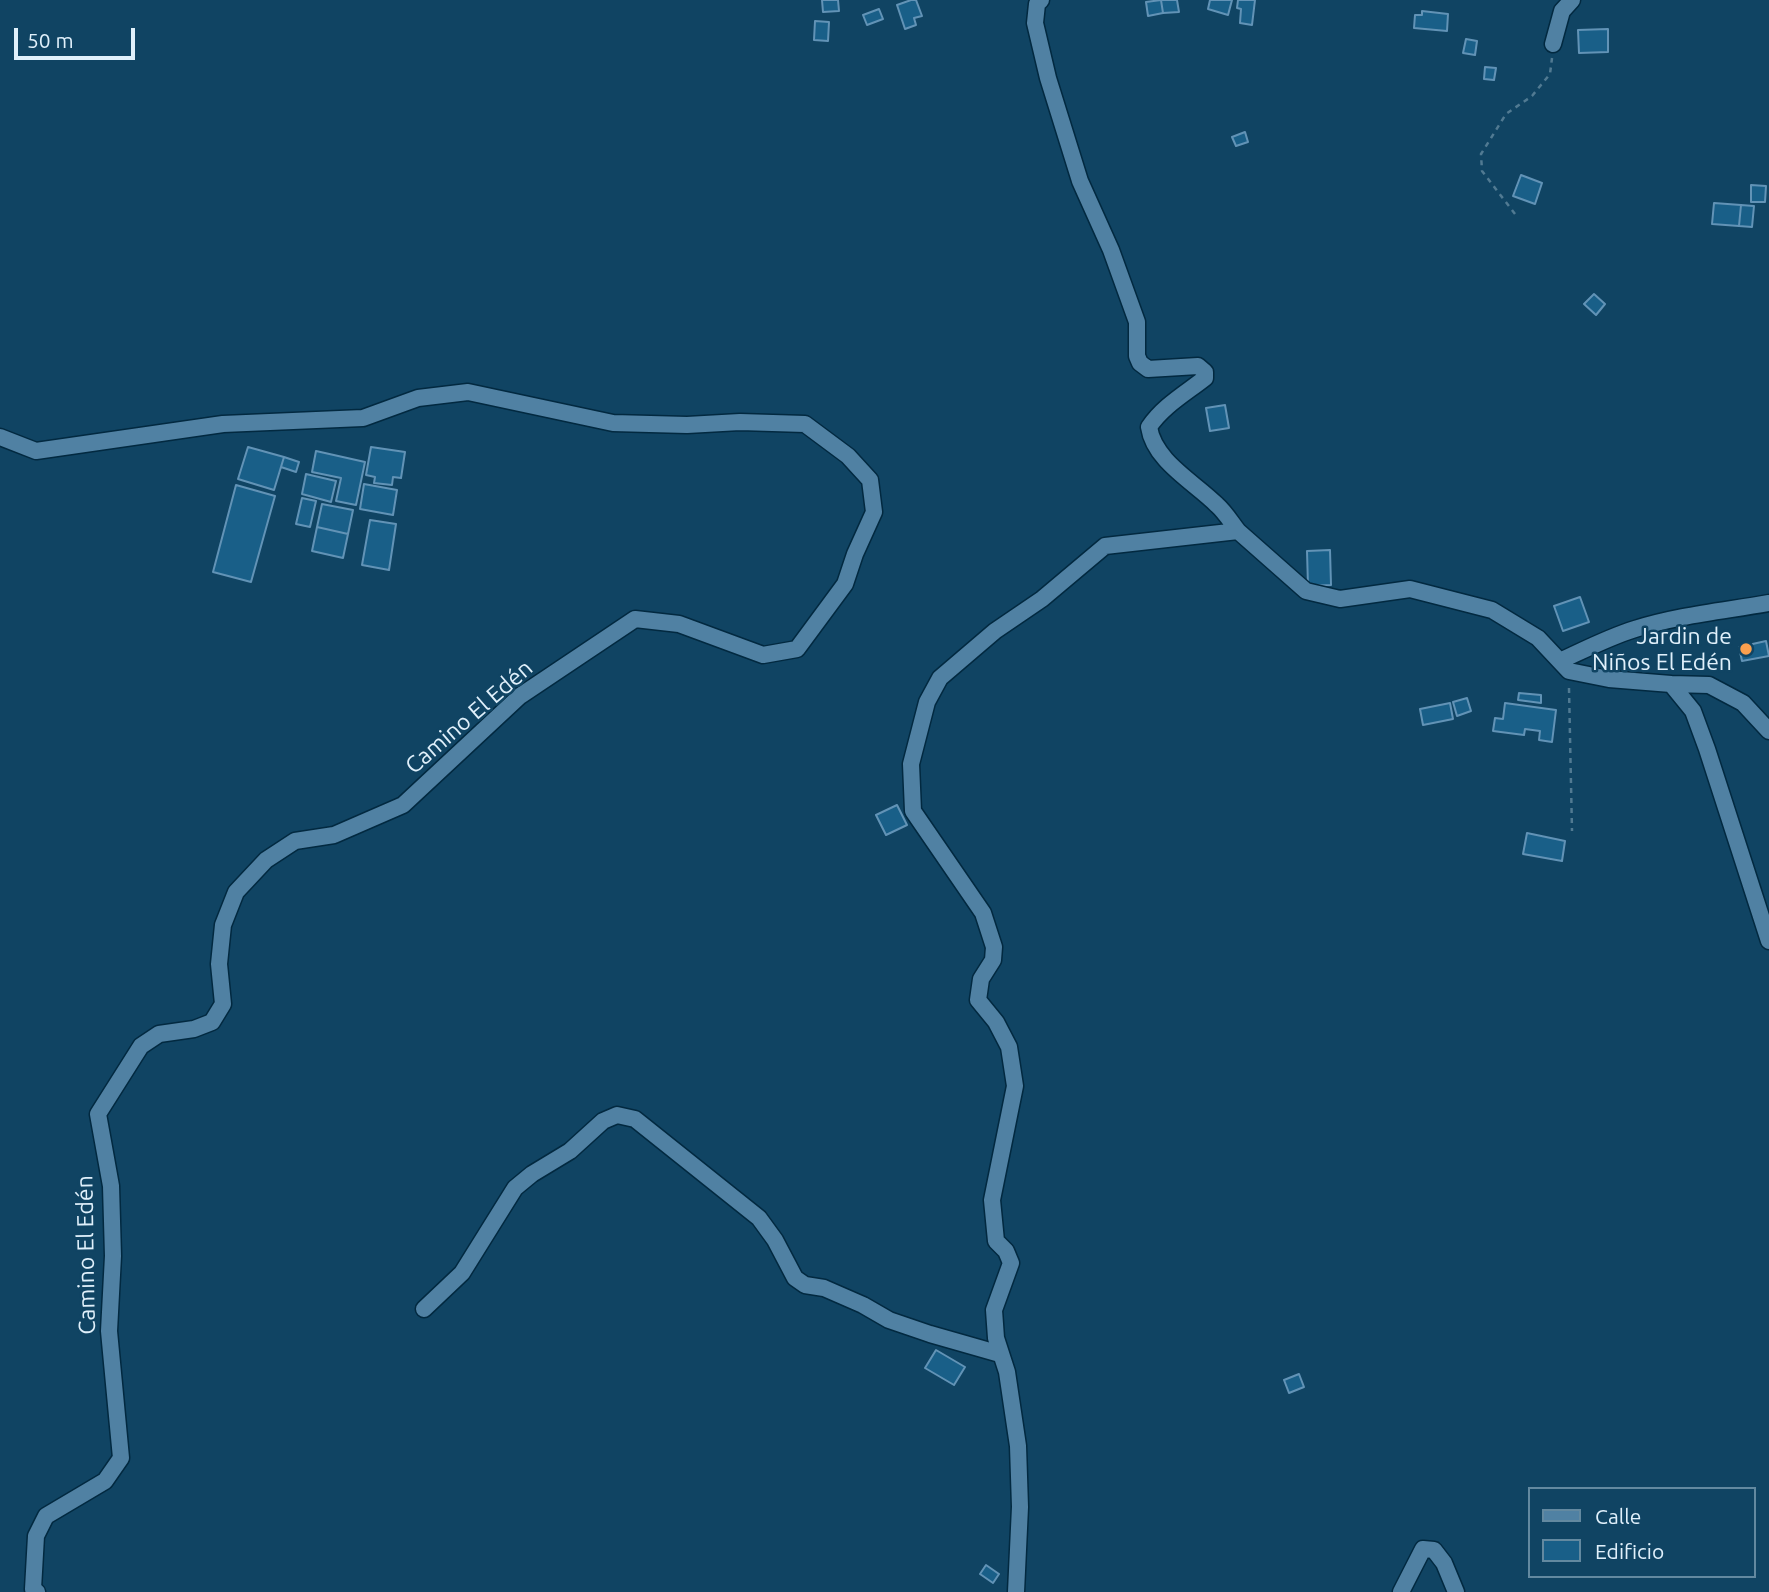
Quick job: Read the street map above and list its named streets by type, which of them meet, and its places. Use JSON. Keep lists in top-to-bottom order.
{
  "streets": {
    "street": ["Camino El Edén"]
  },
  "places": ["Jardin de Niños El Edén"],
  "legend": ["Calle", "Edificio"],
  "scale_bar": "50 m"
}
